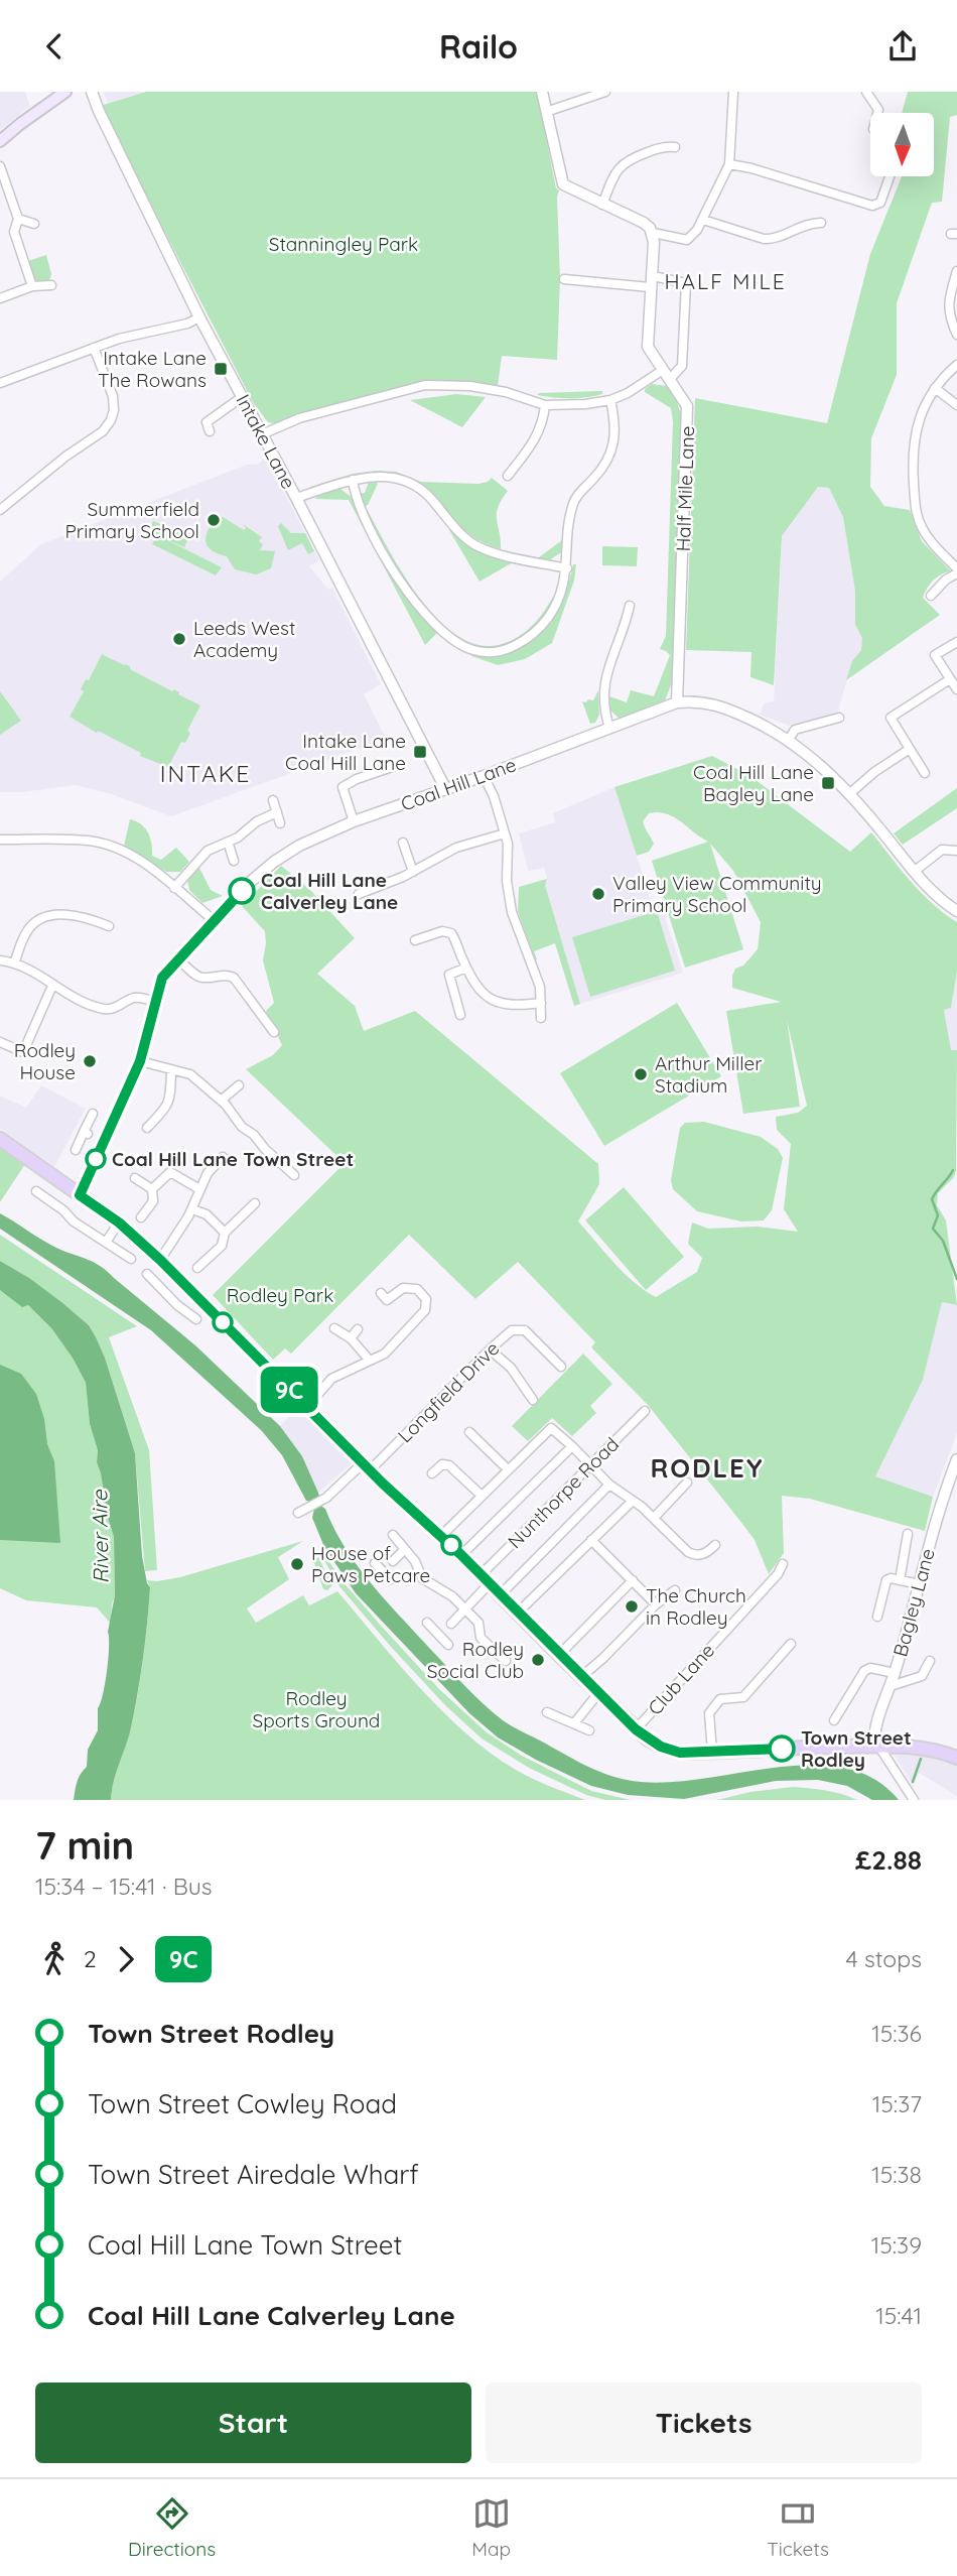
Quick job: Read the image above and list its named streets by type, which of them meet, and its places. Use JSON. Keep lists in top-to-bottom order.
{
  "streets": {
    "street": [
      "Intake Lane",
      "Half Mile Lane",
      "Coal Hill Lane",
      "Longfield Drive",
      "Nunthorpe Road",
      "Bagley Lane",
      "Club Lane"
    ]
  },
  "crossings": [
    ["Intake Lane", "Coal Hill Lane"],
    ["Half Mile Lane", "Coal Hill Lane"]
  ],
  "districts": ["HALF MILE", "INTAKE", "RODLEY"],
  "water": ["River Aire"],
  "parks": ["Stanningley Park", "Rodley Park", "Rodley Sports Ground"],
  "places": {
    "transit": ["Intake Lane The Rowans", "Intake Lane Coal Hill Lane", "Coal Hill Lane Bagley Lane"],
    "other": [
      "Summerfield Primary School",
      "Leeds West Academy",
      "Coal Hill Lane Calverley Lane",
      "Valley View Community Primary School",
      "Rodley House",
      "Arthur Miller Stadium",
      "Coal Hill Lane Town Street",
      "House of Paws Petcare",
      "The Church in Rodley",
      "Rodley Social Club",
      "Town Street Rodley"
    ]
  },
  "lines": ["bus line 9C"],
  "north": "bottom",
  "page": {
    "header": "Railo",
    "on_map": "9C",
    "heading": ["7 min", "15:34 – 15:41 · Bus", "£2.88"],
    "legs": ["2", "9C", "4 stops"],
    "list": [
      {
        "name": "Town Street Rodley",
        "value": "15:36"
      },
      {
        "name": "Town Street Cowley Road",
        "value": "15:37"
      },
      {
        "name": "Town Street Airedale Wharf",
        "value": "15:38"
      },
      {
        "name": "Coal Hill Lane Town Street",
        "value": "15:39"
      },
      {
        "name": "Coal Hill Lane Calverley Lane",
        "value": "15:41"
      }
    ],
    "buttons": ["Start", "Tickets"],
    "tabs": ["Directions", "Map", "Tickets"]
  }
}
